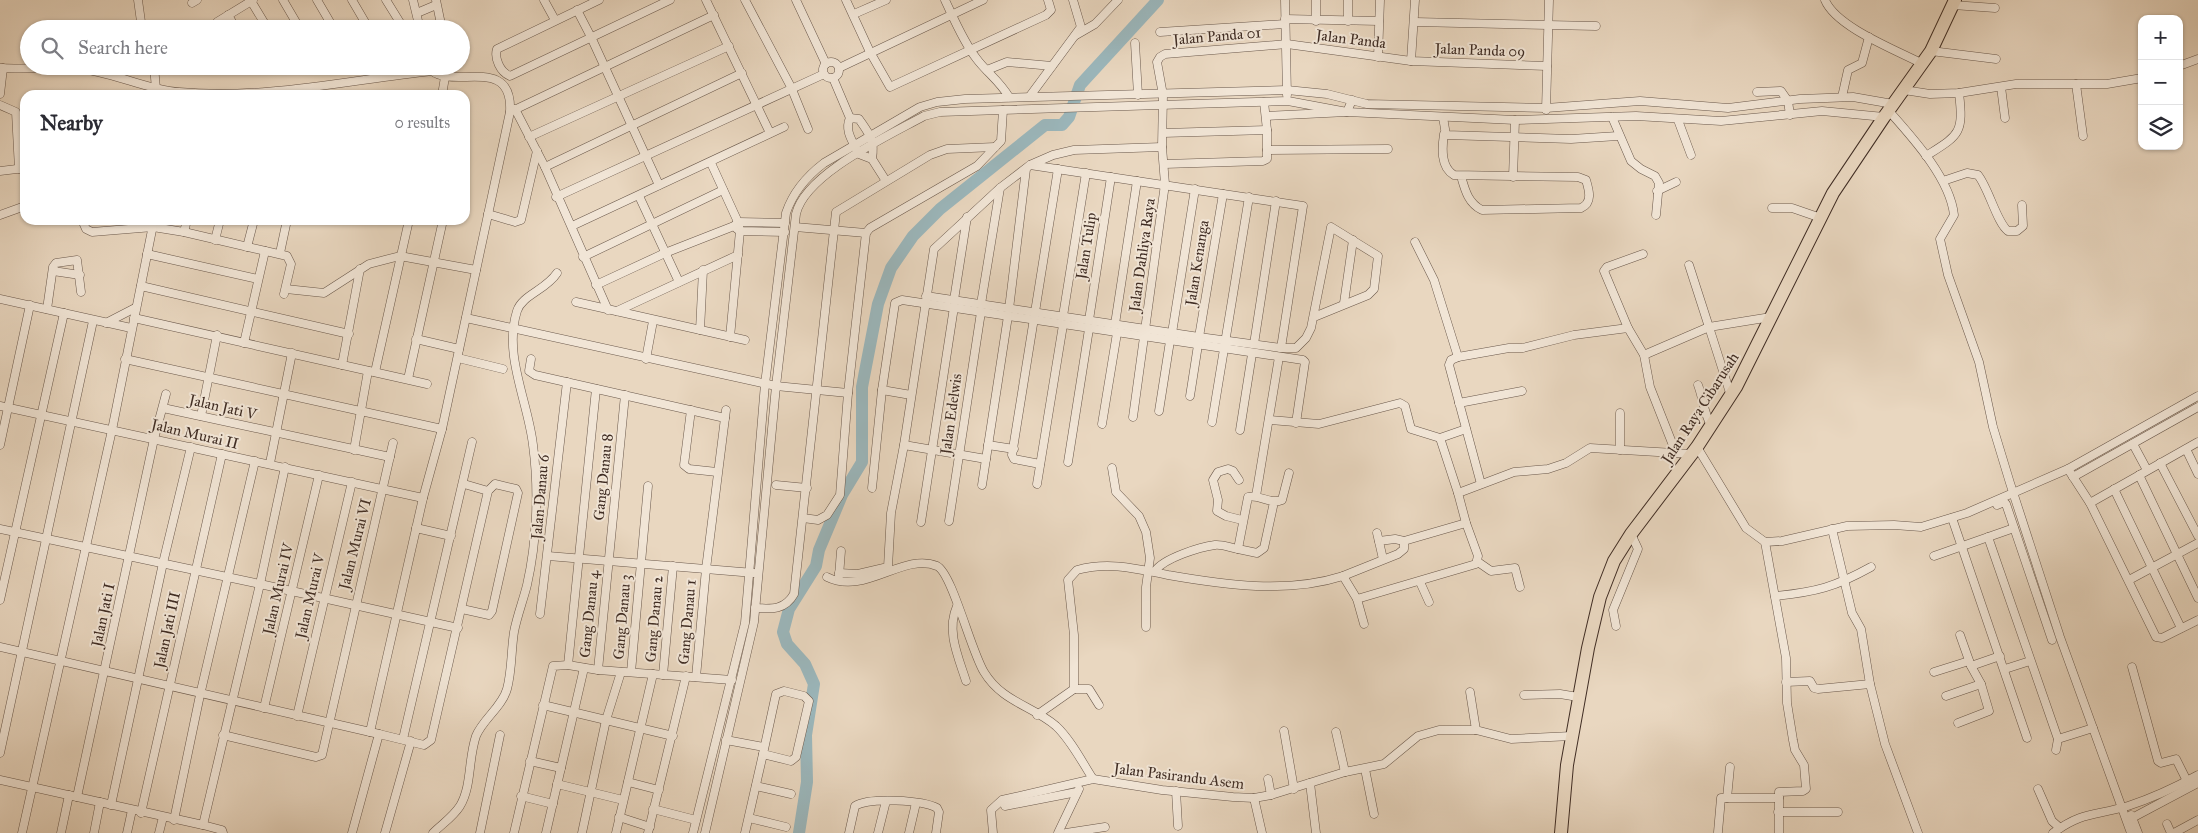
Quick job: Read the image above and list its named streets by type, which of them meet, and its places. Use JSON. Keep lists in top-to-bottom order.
{
  "streets": {
    "main road": ["Jalan Raya Cibarusah"],
    "street": [
      "Jalan Panda 01",
      "Jalan Panda",
      "Jalan Panda 09",
      "Jalan Tulip",
      "Jalan Dahliya Raya",
      "Jalan Kenanga",
      "Jalan Jati V",
      "Jalan Edelwis",
      "Jalan Murai II",
      "Gang Danau 8",
      "Jalan Danau 6",
      "Jalan Murai VI",
      "Jalan Murai IV",
      "Jalan Murai V",
      "Gang Danau 4",
      "Jalan Jati I",
      "Gang Danau 3",
      "Gang Danau 2",
      "Gang Danau 1",
      "Jalan Jati III",
      "Jalan Pasirandu Asem"
    ]
  },
  "crossings": [
    ["Jalan Panda 01", "Jalan Panda"],
    ["Jalan Panda 01", "Jalan Dahliya Raya"],
    ["Jalan Panda", "Jalan Panda 09"],
    ["Jalan Jati V", "Jalan Murai VI"],
    ["Jalan Jati V", "Jalan Jati I"],
    ["Jalan Raya Cibarusah", "Jalan Pasirandu Asem"],
    ["Jalan Murai II", "Jalan Murai VI"],
    ["Jalan Murai II", "Jalan Murai IV"],
    ["Jalan Murai II", "Jalan Murai V"],
    ["Jalan Murai II", "Jalan Jati I"],
    ["Jalan Murai II", "Jalan Jati III"],
    ["Gang Danau 8", "Gang Danau 4"]
  ],
  "page": {
    "map_buttons": ["+", "−"],
    "search": "Search here",
    "heading": ["Nearby", "0 results"]
  }
}
